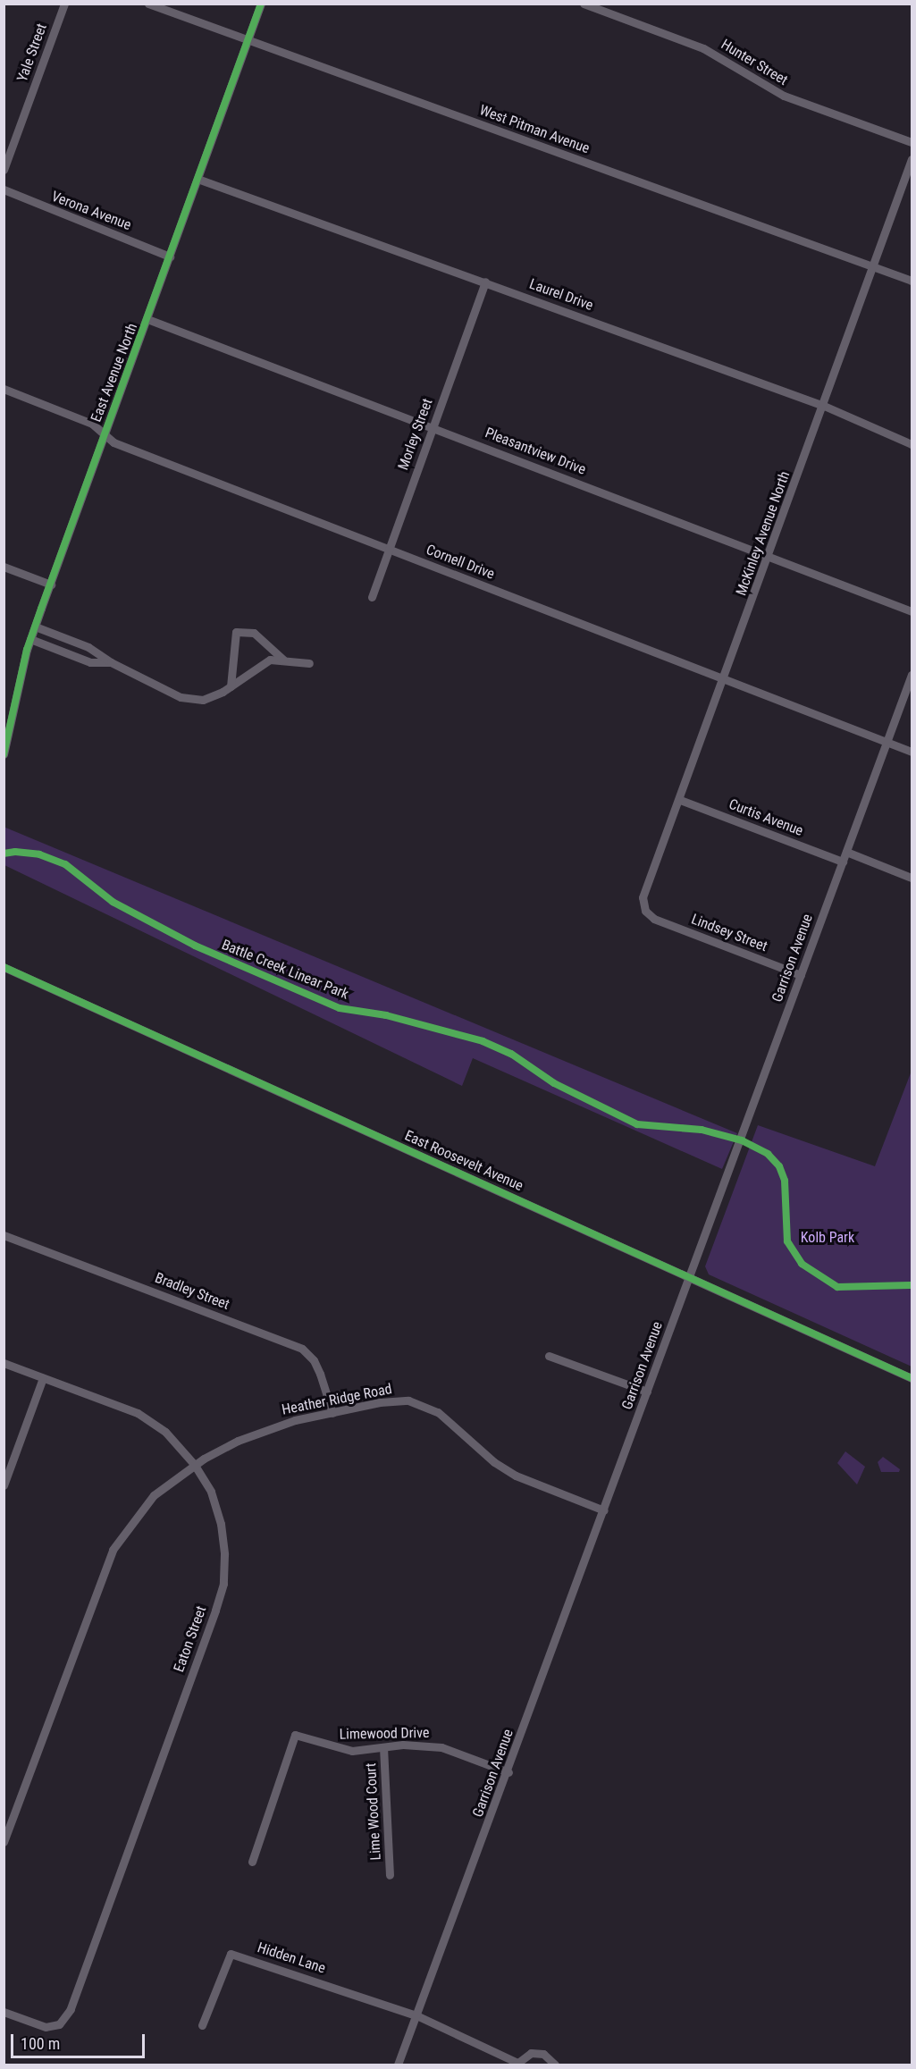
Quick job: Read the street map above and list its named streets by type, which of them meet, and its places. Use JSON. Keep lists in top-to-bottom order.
{
  "streets": {
    "street": [
      "Yale Street",
      "Hunter Street",
      "West Pitman Avenue",
      "Verona Avenue",
      "Laurel Drive",
      "East Avenue North",
      "Morley Street",
      "Pleasantview Drive",
      "McKinley Avenue North",
      "Cornell Drive",
      "Curtis Avenue",
      "Lindsey Street",
      "Garrison Avenue",
      "East Roosevelt Avenue",
      "Bradley Street",
      "Heather Ridge Road",
      "Eaton Street",
      "Limewood Drive",
      "Lime Wood Court",
      "Hidden Lane"
    ],
    "cycle path": ["Battle Creek Linear Park"]
  },
  "crossings": [
    ["West Pitman Avenue", "East Avenue North"],
    ["West Pitman Avenue", "McKinley Avenue North"],
    ["Verona Avenue", "East Avenue North"],
    ["Laurel Drive", "East Avenue North"],
    ["Laurel Drive", "Morley Street"],
    ["Laurel Drive", "McKinley Avenue North"],
    ["East Avenue North", "Pleasantview Drive"],
    ["East Avenue North", "Cornell Drive"],
    ["Morley Street", "Pleasantview Drive"],
    ["Morley Street", "Cornell Drive"],
    ["Pleasantview Drive", "McKinley Avenue North"],
    ["McKinley Avenue North", "Cornell Drive"],
    ["McKinley Avenue North", "Curtis Avenue"],
    ["McKinley Avenue North", "Lindsey Street"],
    ["Cornell Drive", "Garrison Avenue"],
    ["Curtis Avenue", "Garrison Avenue"],
    ["Lindsey Street", "Garrison Avenue"],
    ["Garrison Avenue", "East Roosevelt Avenue"],
    ["Garrison Avenue", "Heather Ridge Road"],
    ["Garrison Avenue", "Limewood Drive"],
    ["Garrison Avenue", "Hidden Lane"],
    ["Bradley Street", "Heather Ridge Road"],
    ["Heather Ridge Road", "Eaton Street"],
    ["Limewood Drive", "Lime Wood Court"]
  ],
  "parks": ["Kolb Park"],
  "scale_bar": "100 m"
}
